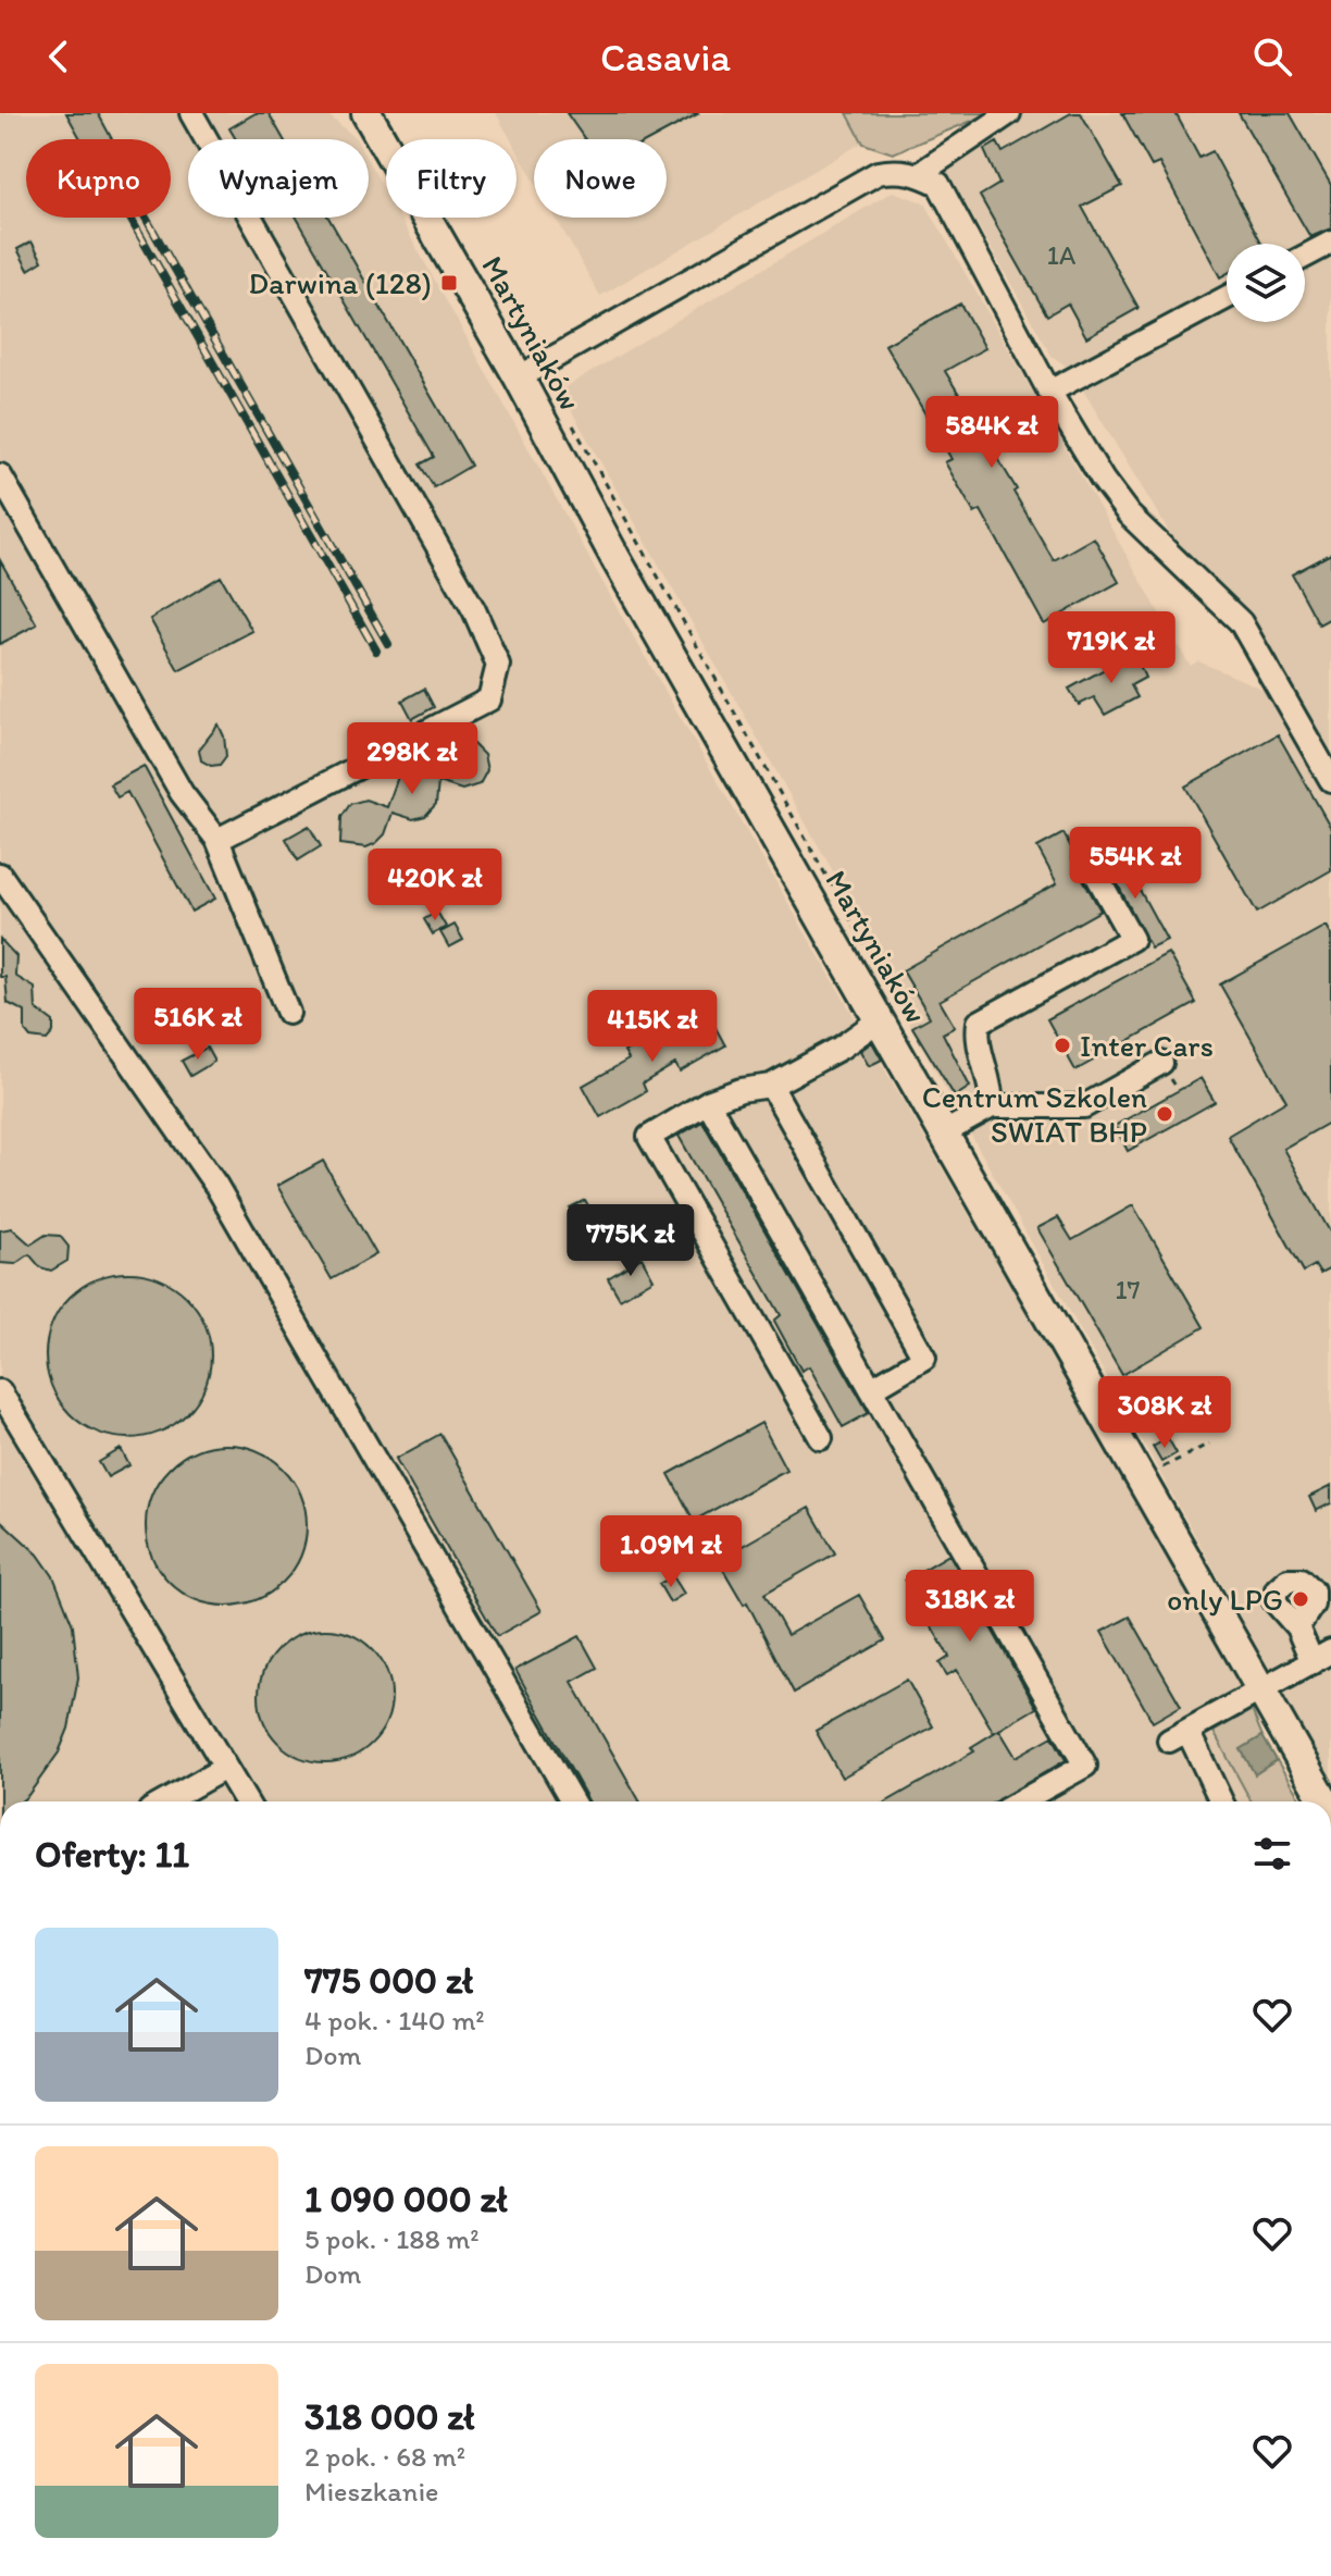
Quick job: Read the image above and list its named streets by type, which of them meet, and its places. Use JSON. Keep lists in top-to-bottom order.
{
  "streets": {
    "main road": ["Martyniaków"]
  },
  "places": {
    "transit": ["Darwina (128)"],
    "other": ["Inter Cars", "Centrum Szkolen SWIAT BHP", "only LPG"]
  },
  "house_numbers": ["1A", "17"],
  "page": {
    "header": "Casavia",
    "chip": [
      "Kupno",
      "Wynajem",
      "Filtry",
      "Nowe"
    ],
    "price": [
      "584K zł",
      "719K zł",
      "298K zł",
      "554K zł",
      "420K zł",
      "516K zł",
      "415K zł",
      "775K zł",
      "308K zł",
      "1.09M zł",
      "318K zł"
    ],
    "heading": "Oferty: 11",
    "list": [
      {
        "name": "775 000 zł",
        "note": "4 pok. · 140 m² · Dom"
      },
      {
        "name": "1 090 000 zł",
        "note": "5 pok. · 188 m² · Dom"
      },
      {
        "name": "318 000 zł",
        "note": "2 pok. · 68 m² · Mieszkanie"
      }
    ]
  }
}
